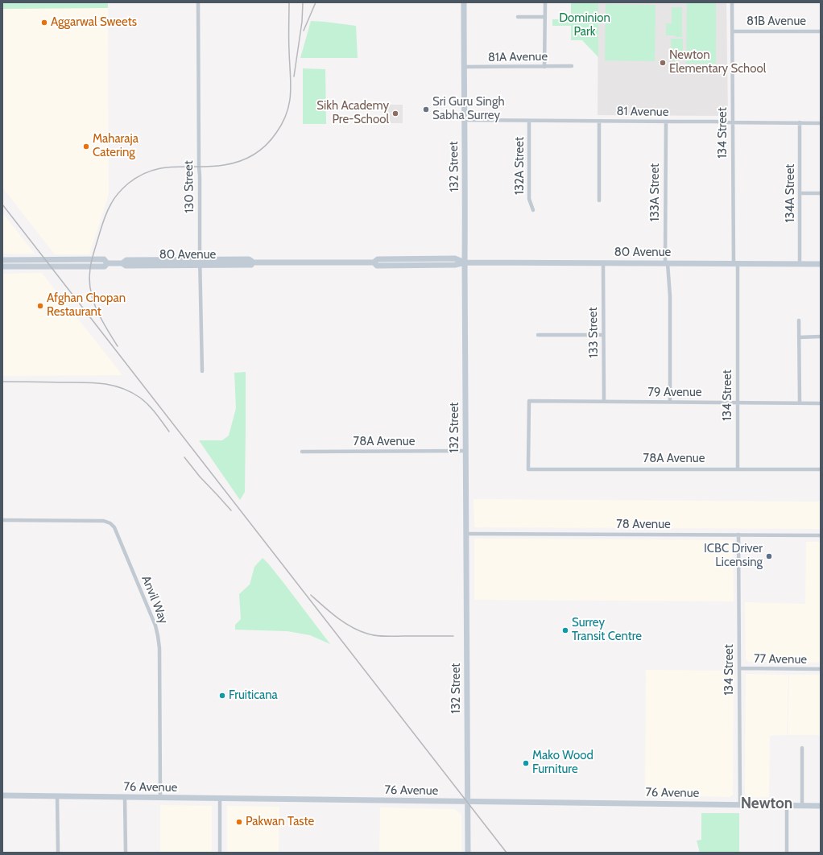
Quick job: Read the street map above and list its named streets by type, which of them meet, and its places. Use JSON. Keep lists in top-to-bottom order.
{
  "streets": {
    "main road": ["132 Street", "80 Avenue", "76 Avenue"],
    "street": [
      "81B Avenue",
      "81A Avenue",
      "81 Avenue",
      "134 Street",
      "132A Street",
      "130 Street",
      "133A Street",
      "134A Street",
      "133 Street",
      "79 Avenue",
      "78A Avenue",
      "78 Avenue",
      "Anvil Way",
      "77 Avenue"
    ]
  },
  "crossings": [
    ["81B Avenue", "134 Street"],
    ["81A Avenue", "132 Street"],
    ["81 Avenue", "134 Street"],
    ["81 Avenue", "132A Street"],
    ["81 Avenue", "132 Street"],
    ["81 Avenue", "133A Street"],
    ["81 Avenue", "134A Street"],
    ["134 Street", "80 Avenue"],
    ["134 Street", "79 Avenue"],
    ["134 Street", "78A Avenue"],
    ["134 Street", "78 Avenue"],
    ["134 Street", "77 Avenue"],
    ["134 Street", "76 Avenue"],
    ["132 Street", "80 Avenue"],
    ["132 Street", "78A Avenue"],
    ["132 Street", "78 Avenue"],
    ["132 Street", "76 Avenue"],
    ["130 Street", "80 Avenue"],
    ["133A Street", "80 Avenue"],
    ["133A Street", "79 Avenue"],
    ["134A Street", "80 Avenue"],
    ["80 Avenue", "133 Street"],
    ["133 Street", "79 Avenue"],
    ["79 Avenue", "78A Avenue"],
    ["Anvil Way", "76 Avenue"]
  ],
  "districts": ["Newton"],
  "parks": ["Dominion Park"],
  "places": [
    "Aggarwal Sweets",
    "Newton Elementary School",
    "Sri Guru Singh Sabha Surrey",
    "Sikh Academy Pre-School",
    "Maharaja Catering",
    "Afghan Chopan Restaurant",
    "ICBC Driver Licensing",
    "Surrey Transit Centre",
    "Fruiticana",
    "Mako Wood Furniture",
    "Pakwan Taste"
  ]
}
